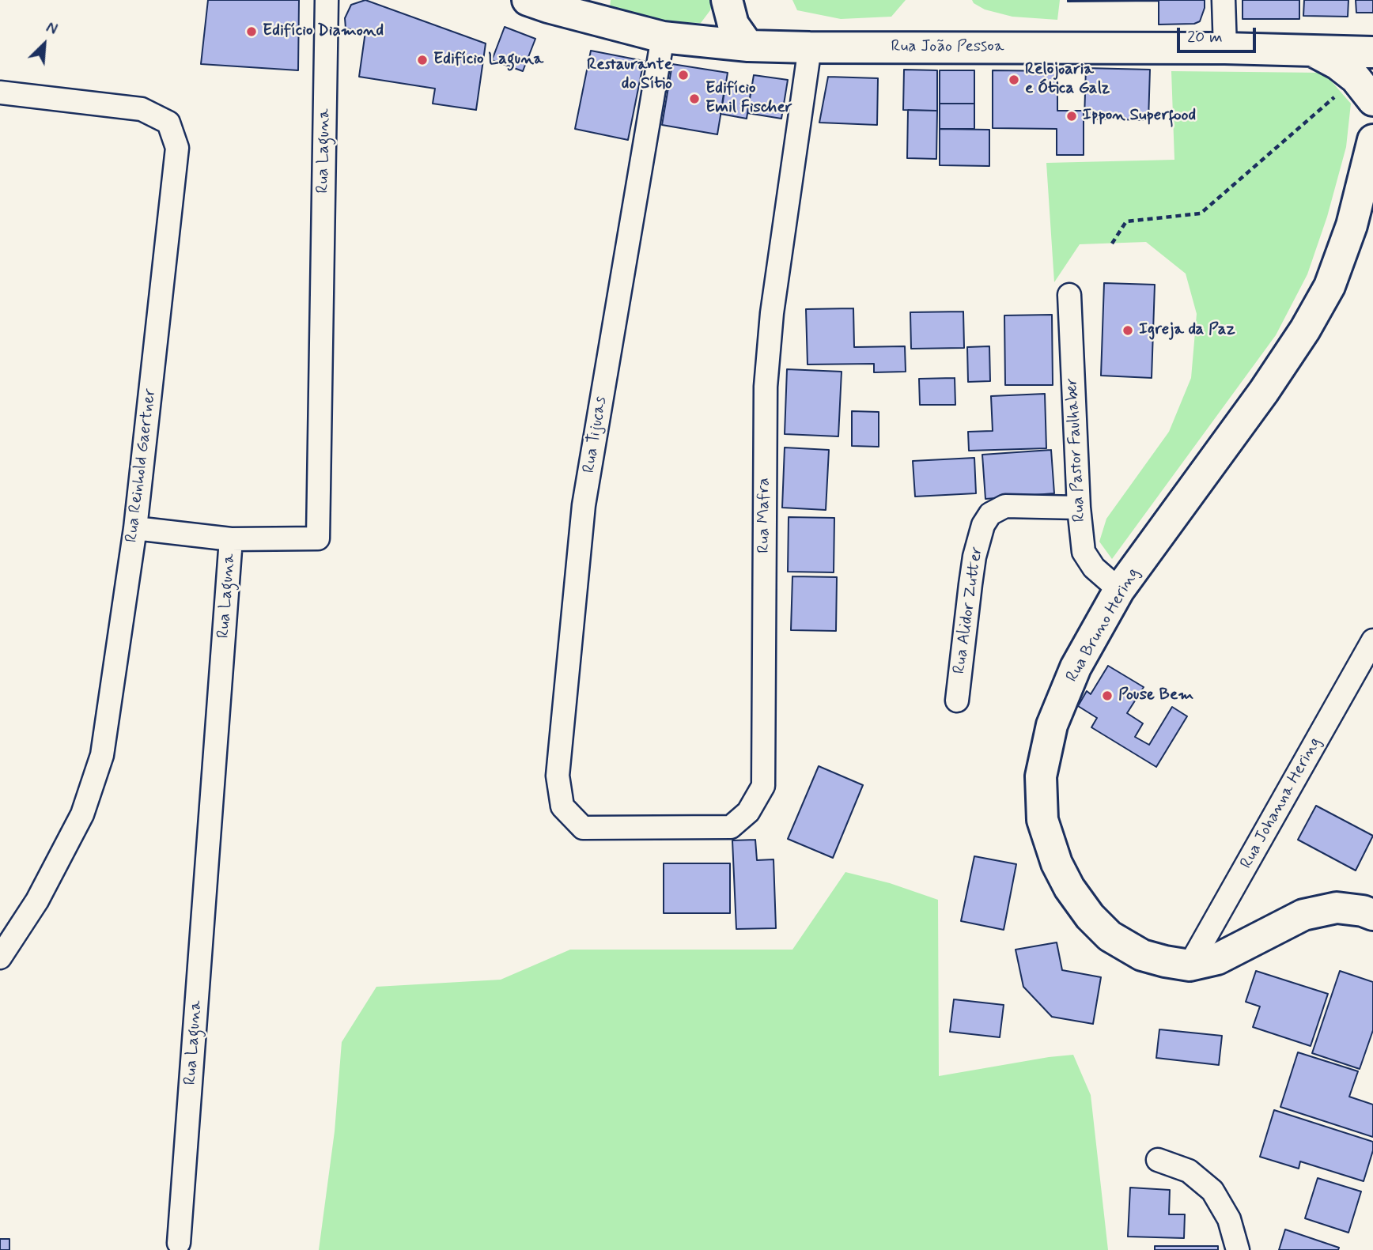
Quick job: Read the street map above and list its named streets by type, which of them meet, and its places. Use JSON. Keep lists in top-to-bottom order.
{
  "streets": {
    "street": [
      "Rua João Pessoa",
      "Rua Laguna",
      "Rua Tijucas",
      "Rua Pastor Faulhaber",
      "Rua Reinhold Gaertner",
      "Rua Mafra",
      "Rua Alidor Zutter",
      "Rua Bruno Hering",
      "Rua Johanna Hering"
    ]
  },
  "crossings": [
    ["Rua João Pessoa", "Rua Tijucas"],
    ["Rua João Pessoa", "Rua Mafra"],
    ["Rua Tijucas", "Rua Mafra"],
    ["Rua Pastor Faulhaber", "Rua Alidor Zutter"],
    ["Rua Pastor Faulhaber", "Rua Bruno Hering"],
    ["Rua Bruno Hering", "Rua Johanna Hering"]
  ],
  "places": [
    "Edifício Diamond",
    "Edifício Laguna",
    "Restaurante do Sítio",
    "Relojoaria e Ótica Galz",
    "Edifício Emil Fischer",
    "Ippon Superfood",
    "Igreja da Paz",
    "Pouse Bem"
  ],
  "scale_bar": "20 m",
  "north": "top right"
}
